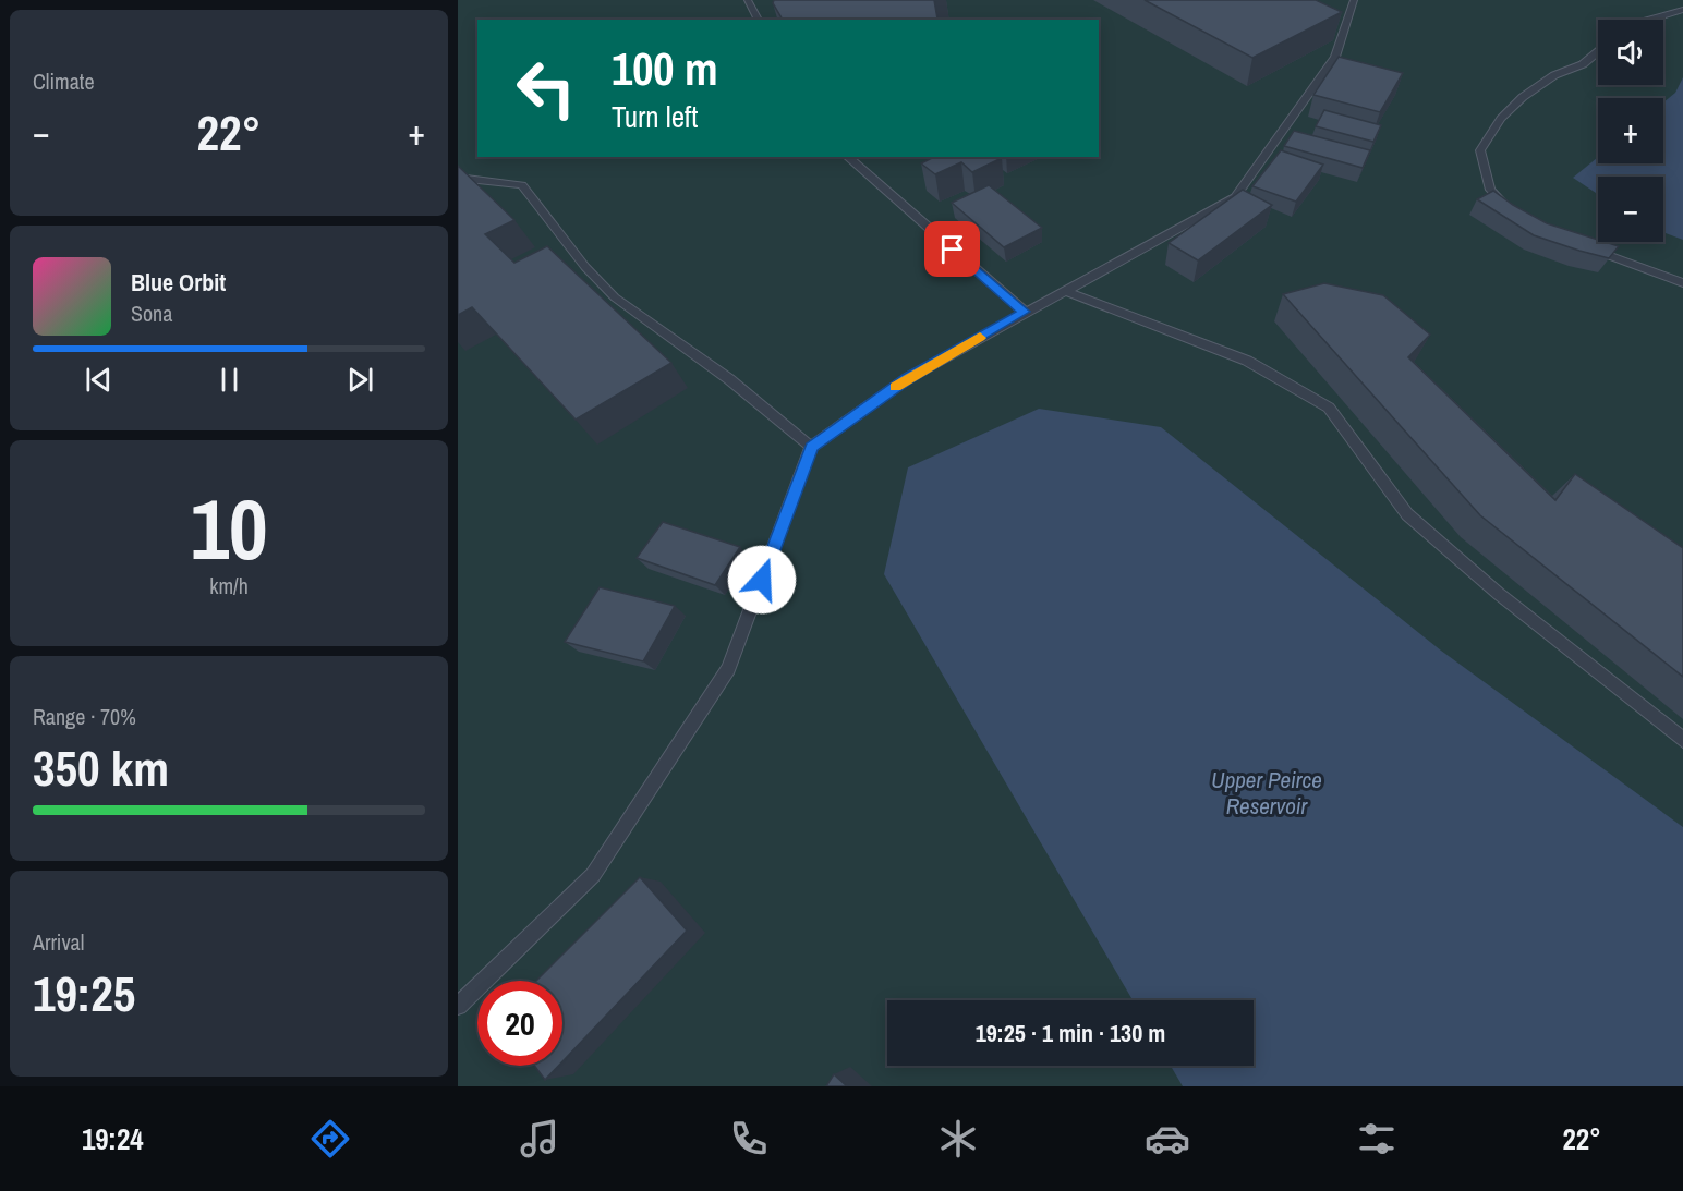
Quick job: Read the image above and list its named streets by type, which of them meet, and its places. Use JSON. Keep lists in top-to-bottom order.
{
  "water": ["Upper Peirce Reservoir"],
  "page": {
    "tile": [
      "Climate",
      ["10", "km/h"],
      ["Range · 70%", "350 km"],
      ["Arrival", "19:25"]
    ],
    "map_buttons": ["+", "−"],
    "turn": ["100 m", "Turn left"],
    "heat": ["−", "22°", "+"],
    "song": ["Blue Orbit", "Sona"],
    "limit": "20",
    "trip": "19:25 · 1 min · 130 m",
    "tabs": ["19:24", "22°"]
  }
}
